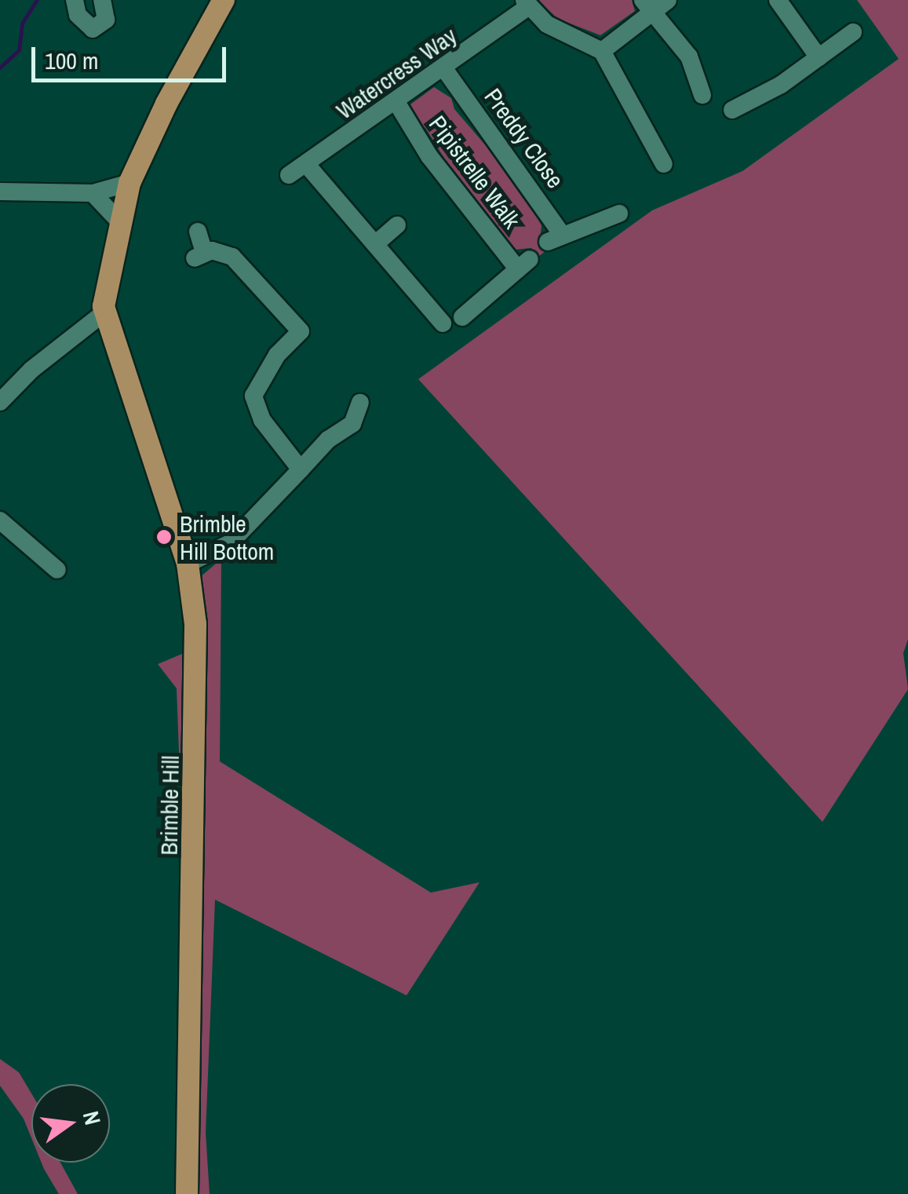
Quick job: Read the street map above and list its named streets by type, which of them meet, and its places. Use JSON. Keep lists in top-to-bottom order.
{
  "streets": {
    "main road": ["Brimble Hill"],
    "street": ["Watercress Way", "Preddy Close", "Pipistrelle Walk"]
  },
  "crossings": [
    ["Watercress Way", "Preddy Close"],
    ["Watercress Way", "Pipistrelle Walk"]
  ],
  "places": ["Brimble Hill Bottom"],
  "scale_bar": "100 m",
  "north": "right"
}
